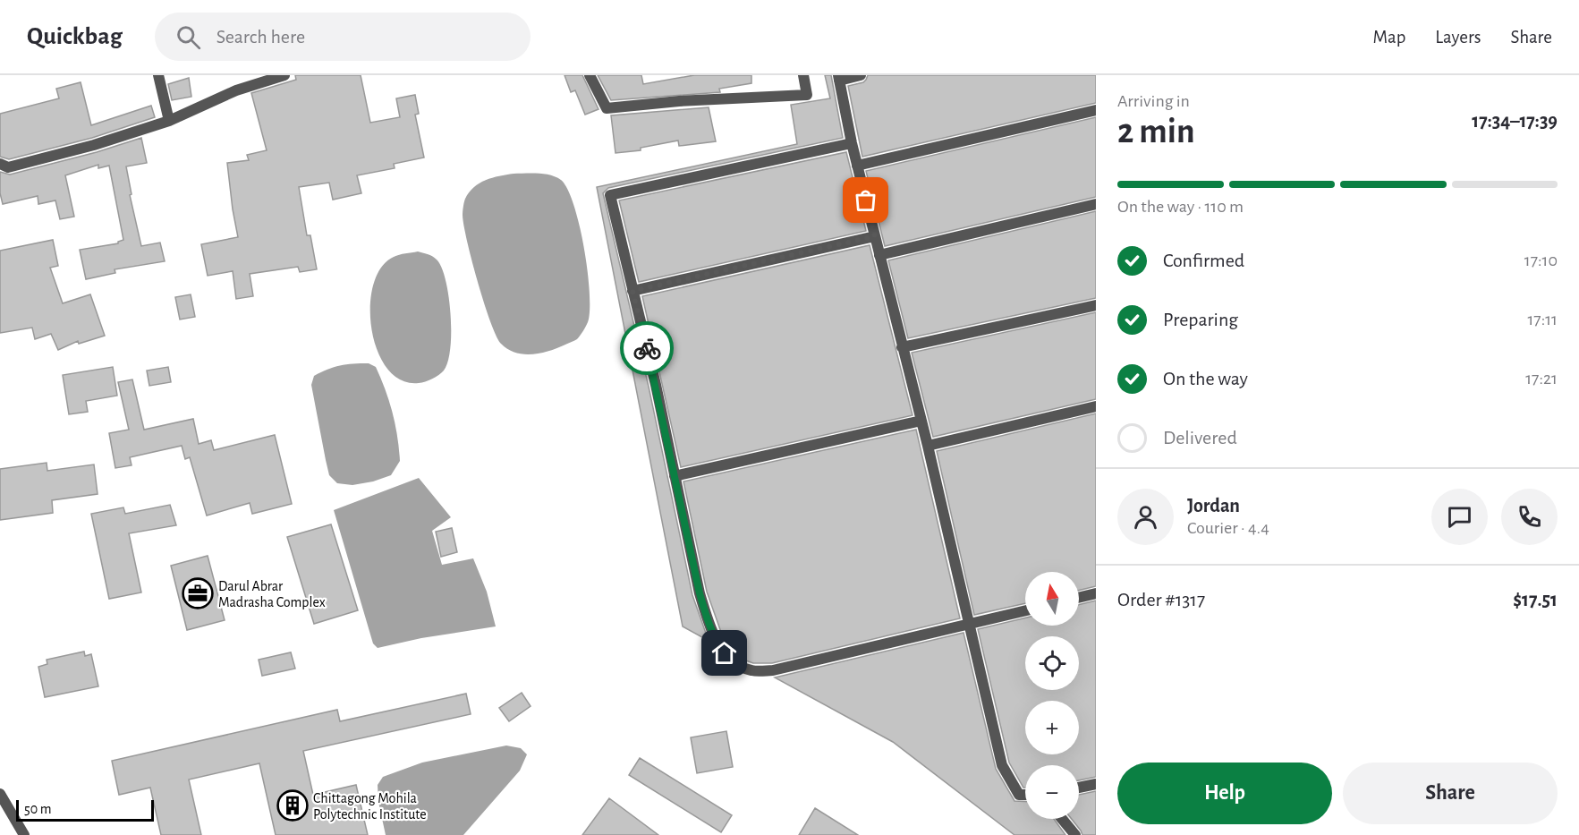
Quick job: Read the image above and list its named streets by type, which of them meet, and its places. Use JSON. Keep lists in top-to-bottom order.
{
  "places": {
    "office": ["Darul Abrar Madrasha Complex"],
    "building": ["Chittagong Mohila Polytechnic Institute"]
  },
  "scale_bar": "50 m",
  "north": "top",
  "page": {
    "header": "Quickbag",
    "search": "Search here",
    "nav": ["Map", "Layers", "Share"],
    "heading": ["2 min", "Arriving in", "17:34–17:39"],
    "panel": [
      "Jordan",
      "Courier · 4.4",
      "Order #1317",
      "$17.51"
    ],
    "bar": "On the way · 110 m",
    "list": [
      ["Confirmed", "17:10"],
      ["Preparing", "17:11"],
      ["On the way", "17:21"],
      "Delivered"
    ],
    "map_buttons": ["+", "−"],
    "buttons": ["Help", "Share"],
    "scale": "50 m"
  }
}
